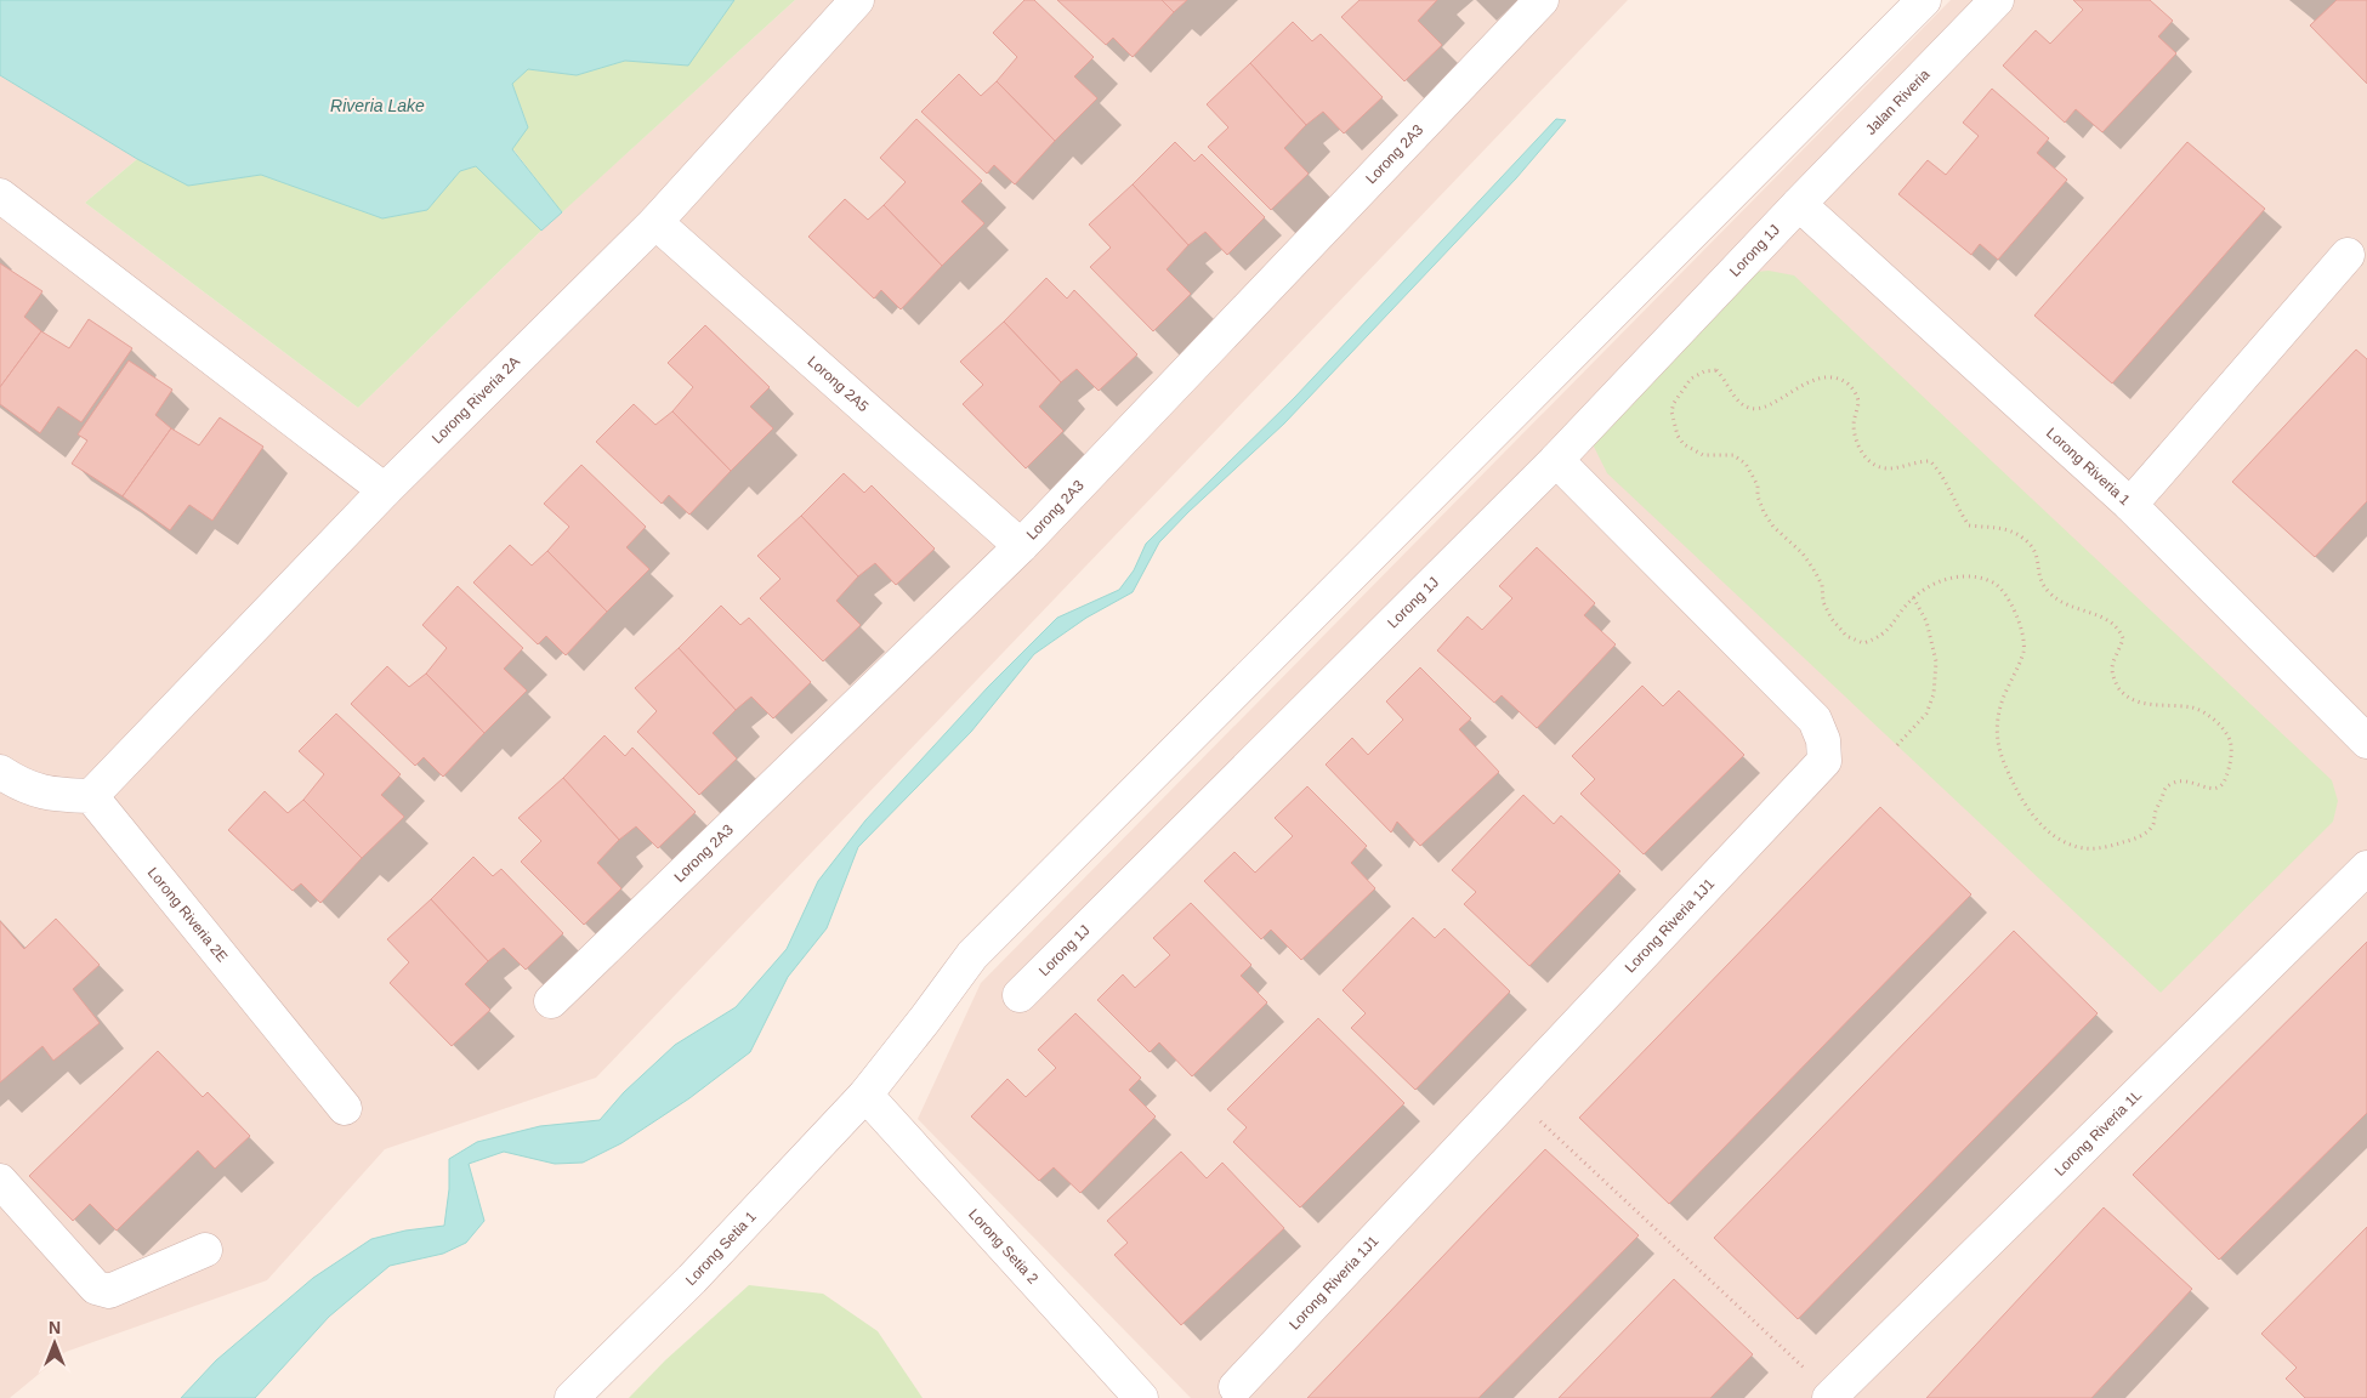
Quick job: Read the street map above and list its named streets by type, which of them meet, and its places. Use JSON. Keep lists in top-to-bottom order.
{
  "streets": {
    "street": [
      "Jalan Riveria",
      "Lorong 2A3",
      "Lorong 1J",
      "Lorong 2A5",
      "Lorong Riveria 2A",
      "Lorong Riveria 1",
      "Lorong Riveria 2E",
      "Lorong Riveria 1J1",
      "Lorong Riveria 1L",
      "Lorong Setia 2",
      "Lorong Setia 1"
    ]
  },
  "crossings": [
    ["Jalan Riveria", "Lorong 1J"],
    ["Jalan Riveria", "Lorong Riveria 1"],
    ["Lorong 2A3", "Lorong 2A5"],
    ["Lorong 1J", "Lorong Riveria 1"],
    ["Lorong 1J", "Lorong Riveria 1J1"],
    ["Lorong 2A5", "Lorong Riveria 2A"],
    ["Lorong Riveria 2A", "Lorong Riveria 2E"],
    ["Lorong Setia 2", "Lorong Setia 1"]
  ],
  "water": ["Riveria Lake"],
  "north": "top"
}
